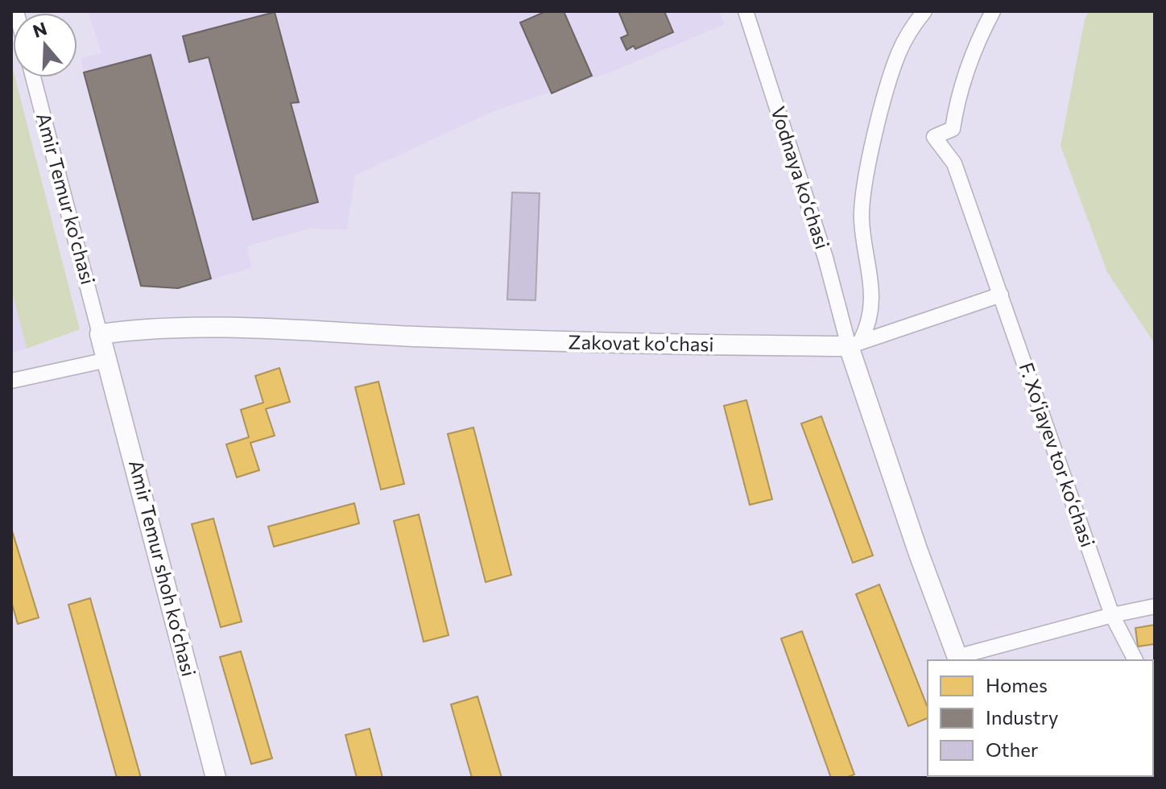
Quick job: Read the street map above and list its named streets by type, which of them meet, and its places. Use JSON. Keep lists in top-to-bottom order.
{
  "streets": {
    "main road": ["Zakovat ko'chasi", "Amir Temur shoh ko‘chasi"],
    "street": ["Vodnaya ko‘chasi", "Amir Temur ko'chasi", "F. Xo‘jayev tor ko‘chasi"]
  },
  "crossings": [
    ["Vodnaya ko‘chasi", "Zakovat ko'chasi"],
    ["Amir Temur ko'chasi", "Zakovat ko'chasi"],
    ["Amir Temur ko'chasi", "Amir Temur shoh ko‘chasi"],
    ["Zakovat ko'chasi", "Amir Temur shoh ko‘chasi"]
  ],
  "legend": ["Homes", "Industry", "Other"],
  "north": "top"
}
